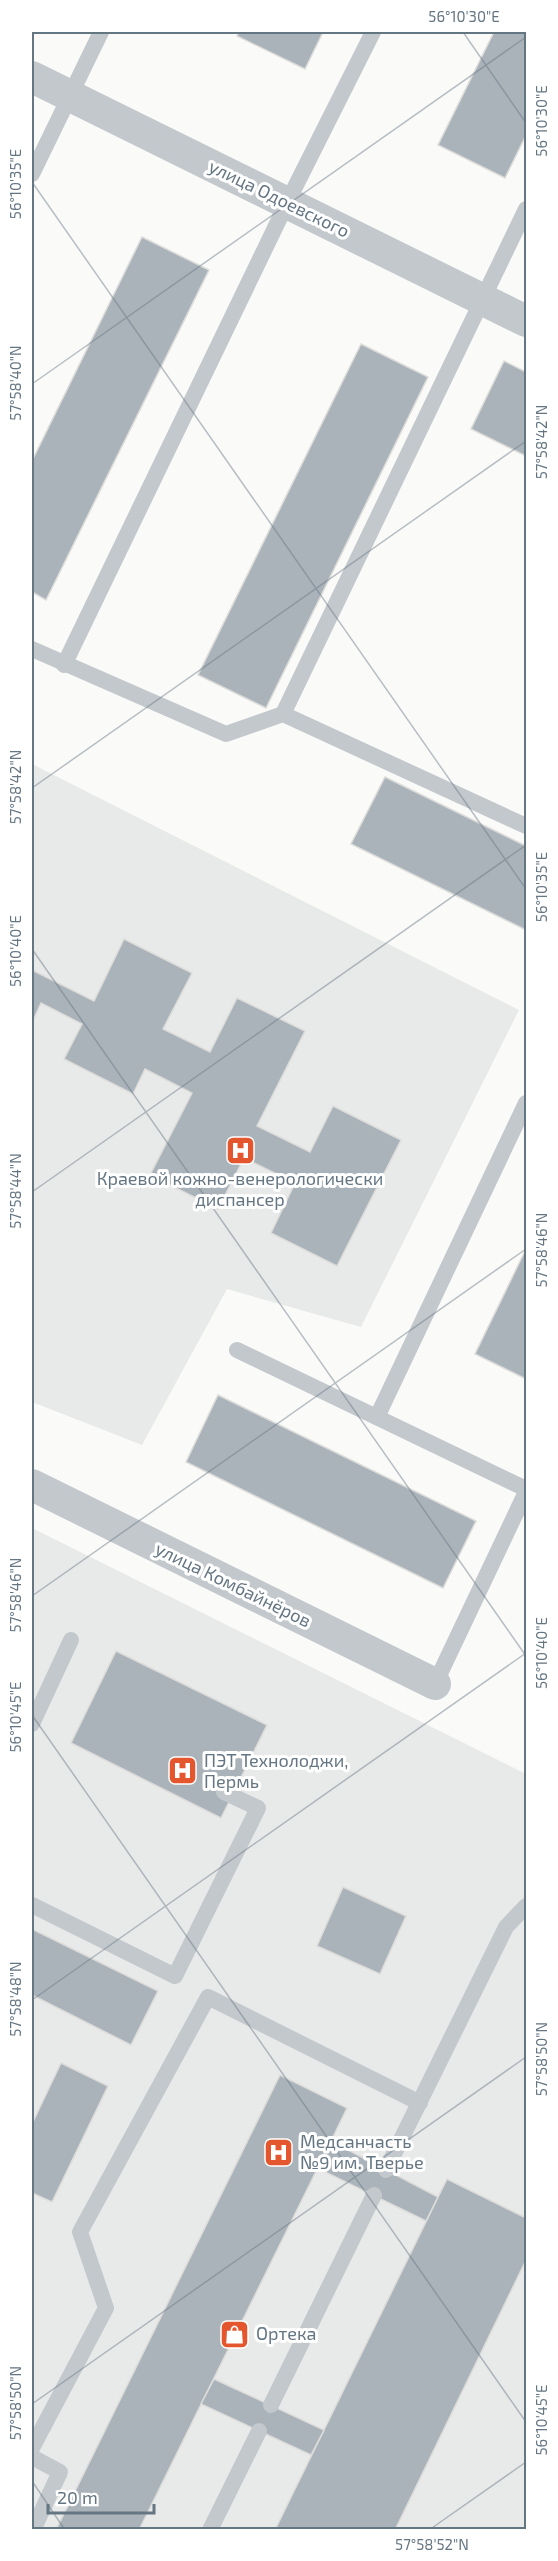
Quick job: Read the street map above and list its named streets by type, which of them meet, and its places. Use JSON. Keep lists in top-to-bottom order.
{
  "streets": {
    "street": ["улица Одоевского", "улица Комбайнёров"]
  },
  "places": {
    "hospital": ["Краевой кожно-венерологически диспансер", "ПЭТ Технолоджи, Пермь", "Медсанчасть №9 им. Тверье"],
    "shop": ["Ортека"]
  },
  "scale_bar": "20 m",
  "coordinates": [
    "56°10'30\"E",
    "56°10'35\"E",
    "57°58'40\"N",
    "57°58'42\"N",
    "56°10'40\"E",
    "57°58'44\"N",
    "57°58'46\"N",
    "56°10'45\"E",
    "57°58'48\"N",
    "57°58'50\"N",
    "57°58'52\"N"
  ]
}
